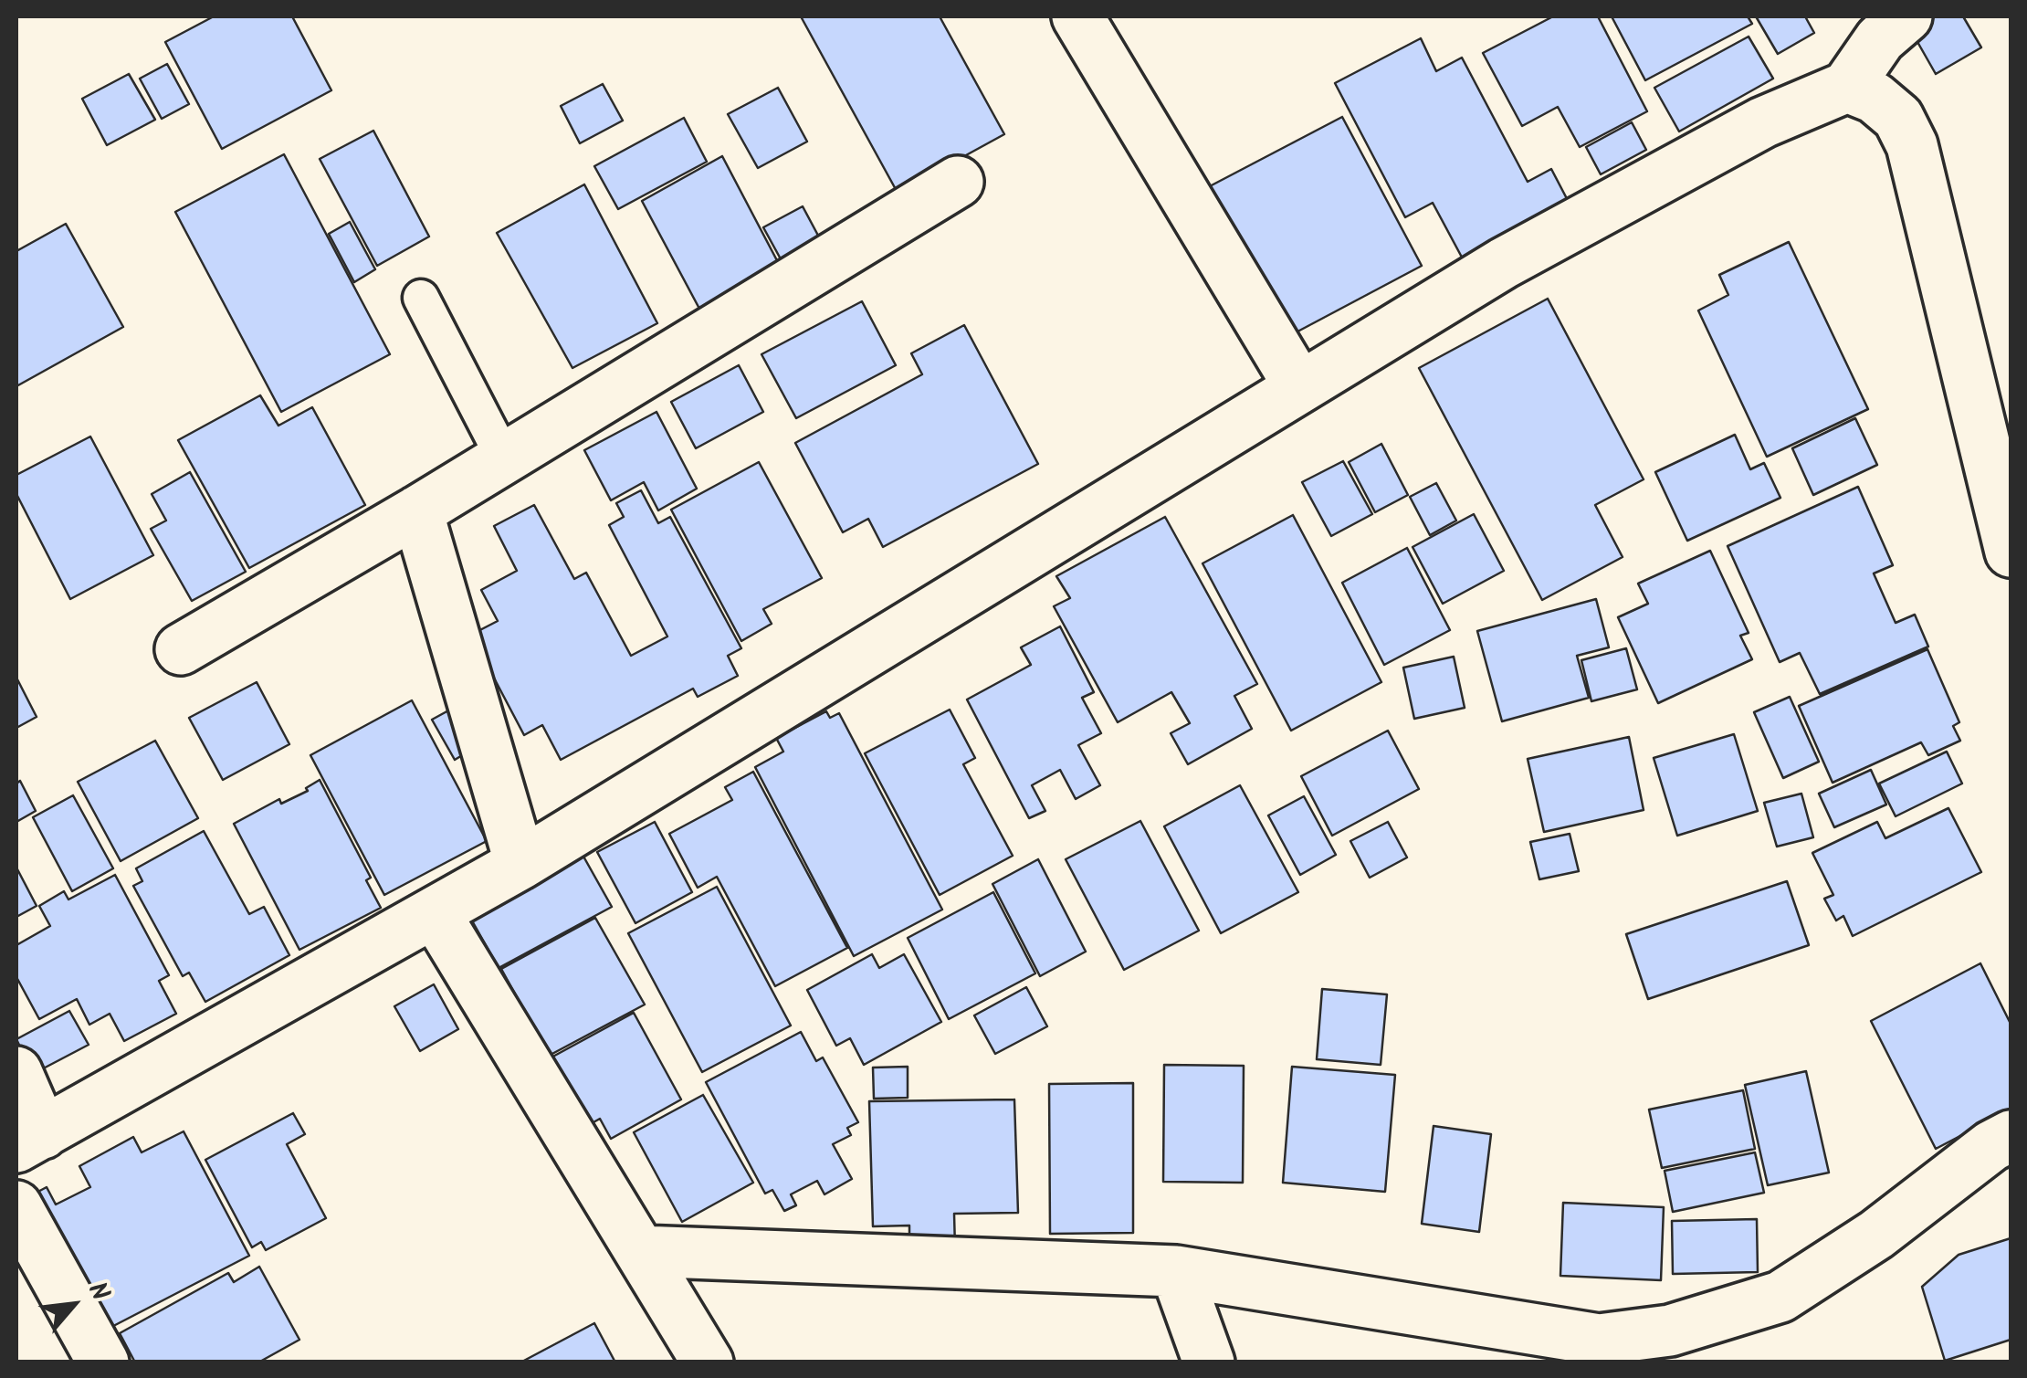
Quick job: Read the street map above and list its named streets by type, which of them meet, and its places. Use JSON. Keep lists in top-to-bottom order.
{
  "north": "top right"
}
